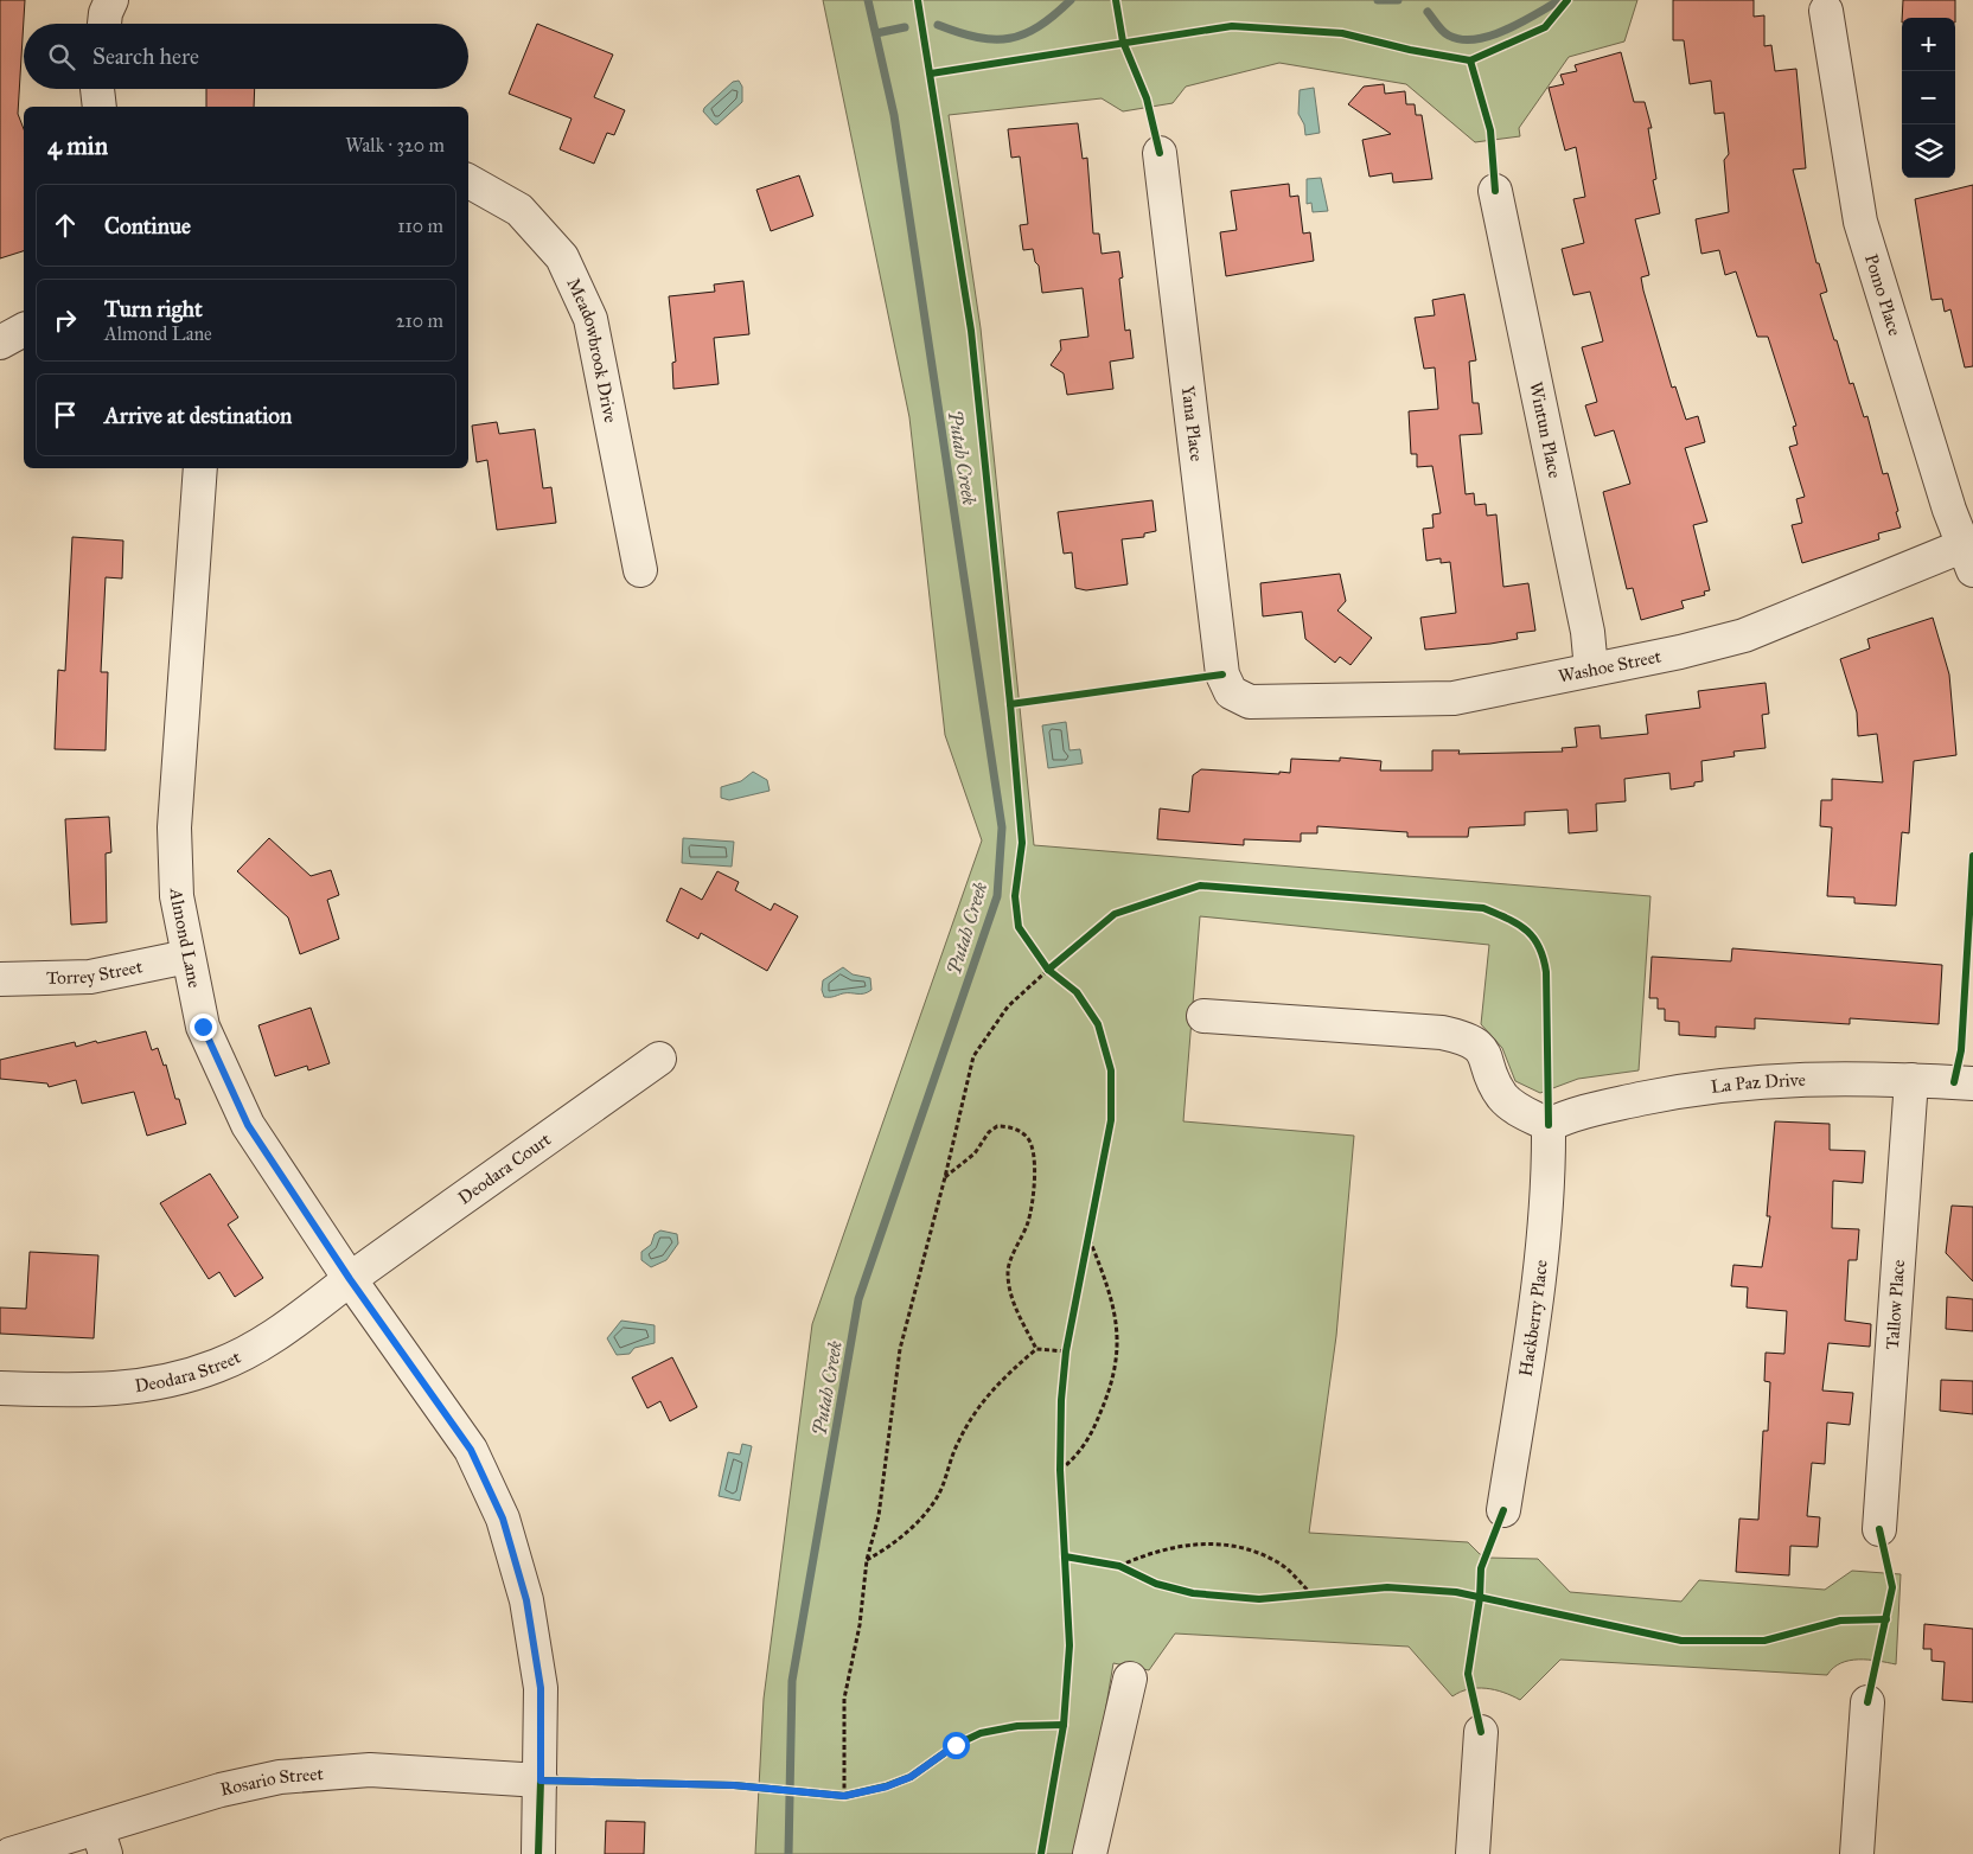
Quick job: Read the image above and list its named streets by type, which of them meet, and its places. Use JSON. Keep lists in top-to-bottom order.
{
  "streets": {
    "street": [
      "Pomo Place",
      "Meadowbrook Drive",
      "Yana Place",
      "Wintun Place",
      "Washoe Street",
      "Almond Lane",
      "Torrey Street",
      "La Paz Drive",
      "Deodara Court",
      "Tallow Place",
      "Hackberry Place",
      "Deodara Street",
      "Rosario Street"
    ]
  },
  "crossings": [
    ["Pomo Place", "Washoe Street"],
    ["Yana Place", "Washoe Street"],
    ["Wintun Place", "Washoe Street"],
    ["Almond Lane", "Torrey Street"],
    ["Almond Lane", "Deodara Court"],
    ["Almond Lane", "Deodara Street"],
    ["Almond Lane", "Rosario Street"],
    ["La Paz Drive", "Tallow Place"],
    ["La Paz Drive", "Hackberry Place"],
    ["Deodara Court", "Deodara Street"]
  ],
  "water": ["Putah Creek"],
  "page": {
    "map_buttons": ["+", "−"],
    "search": "Search here",
    "heading": ["4 min", "Walk · 320 m"],
    "list": [
      ["Continue", "110 m"],
      ["Turn right", "Almond Lane", "210 m"],
      "Arrive at destination"
    ]
  }
}
